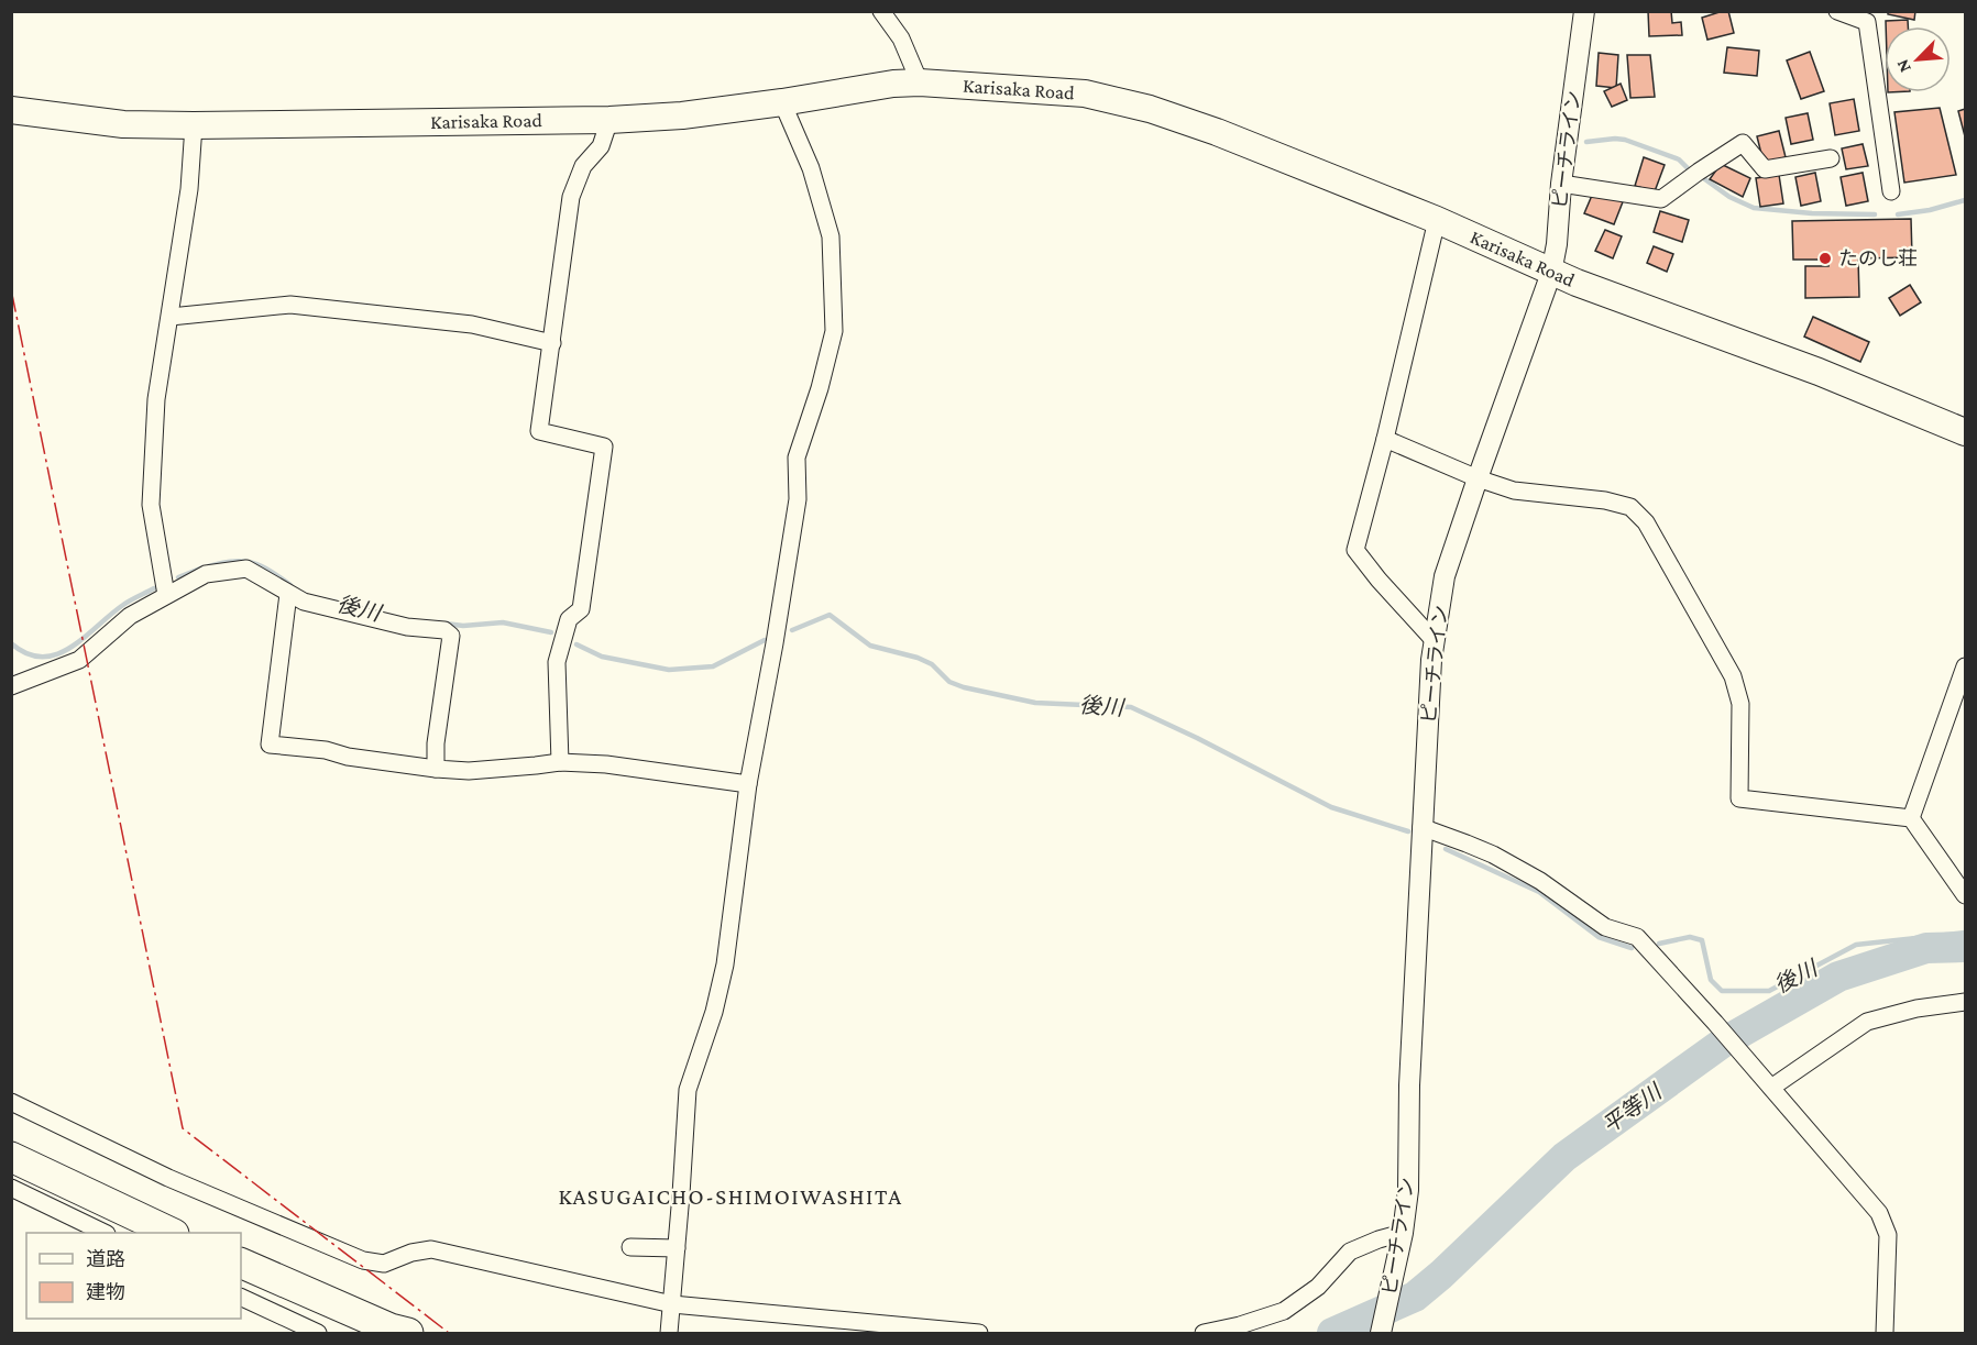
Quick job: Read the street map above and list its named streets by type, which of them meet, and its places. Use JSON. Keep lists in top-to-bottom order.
{
  "streets": {
    "highway": ["Karisaka Road"],
    "street": ["ピーチライン"]
  },
  "crossings": [
    ["Karisaka Road", "ピーチライン"]
  ],
  "districts": ["KASUGAICHO-SHIMOIWASHITA"],
  "water": ["後川", "平等川"],
  "places": ["たのし荘"],
  "legend": ["道路", "建物"],
  "north": "bottom left"
}
